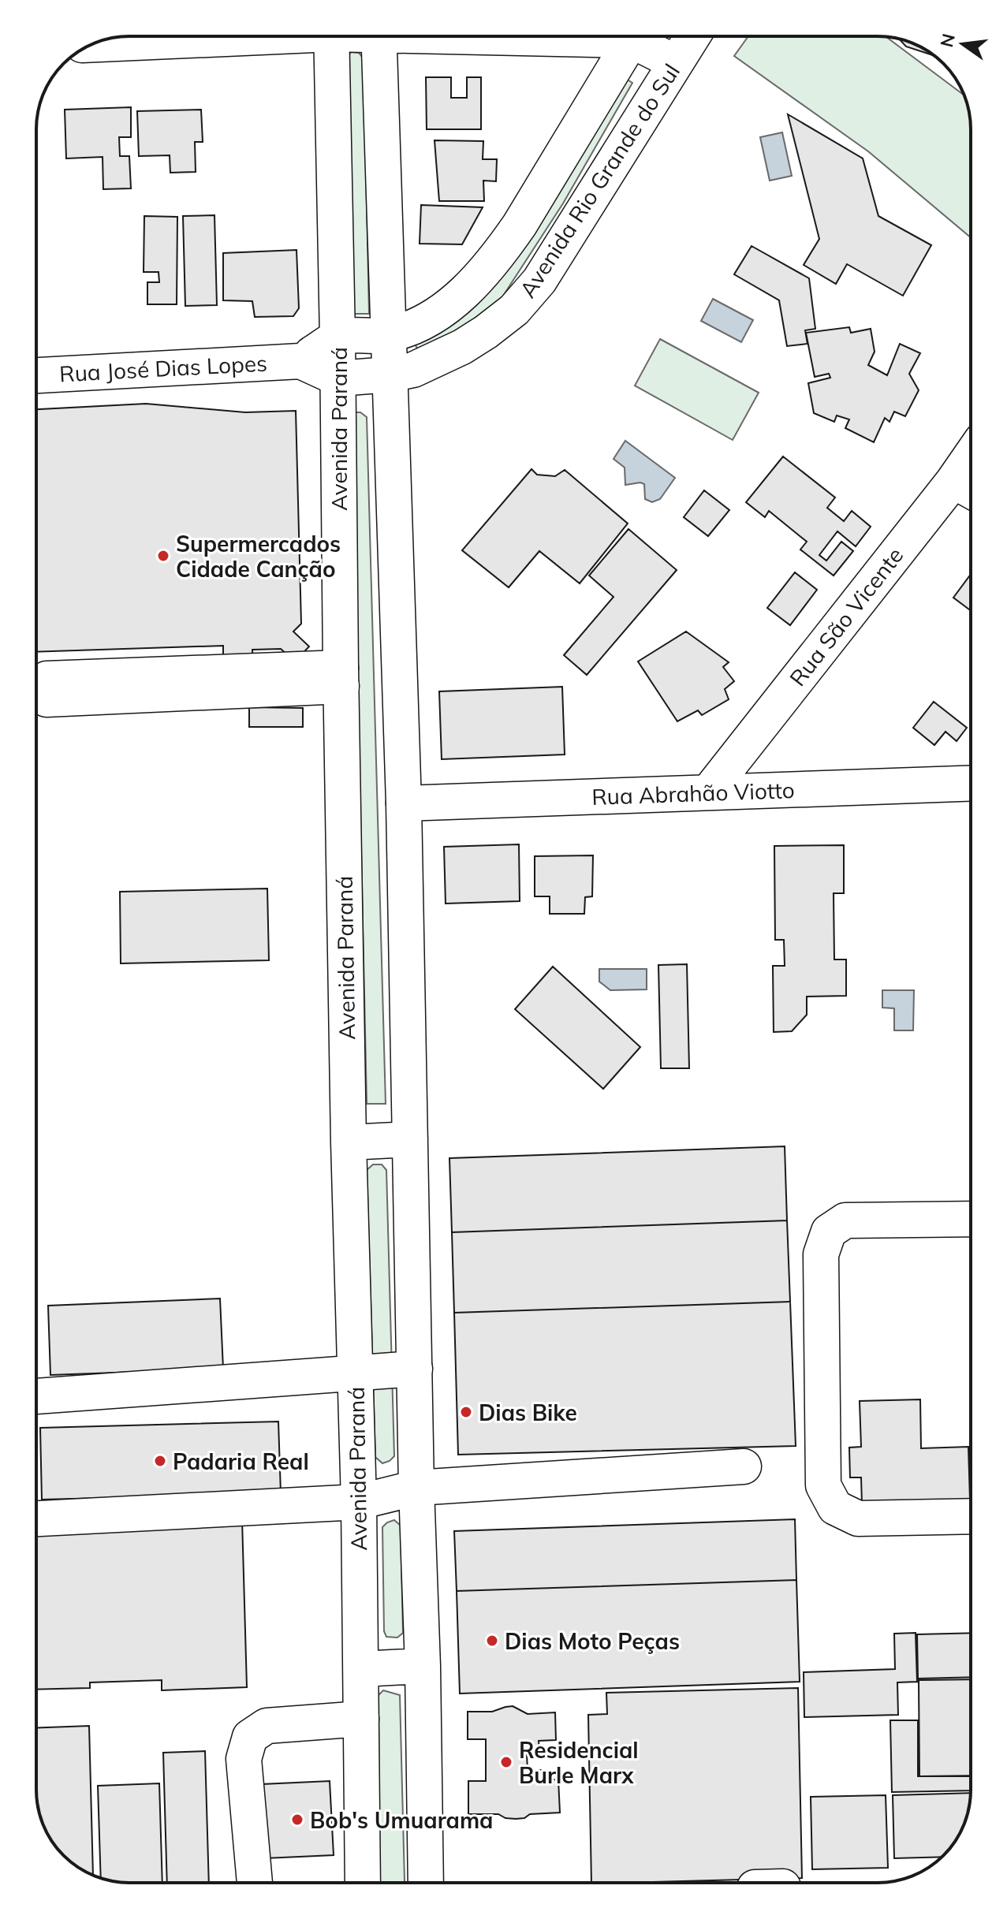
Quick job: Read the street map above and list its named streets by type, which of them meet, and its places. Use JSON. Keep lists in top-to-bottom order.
{
  "streets": {
    "main road": [
      "Avenida Rio Grande do Sul",
      "Rua José Dias Lopes",
      "Avenida Paraná",
      "Rua São Vicente",
      "Rua Abrahão Viotto"
    ]
  },
  "crossings": [
    ["Avenida Rio Grande do Sul", "Rua José Dias Lopes"],
    ["Avenida Rio Grande do Sul", "Avenida Paraná"],
    ["Rua José Dias Lopes", "Avenida Paraná"],
    ["Rua São Vicente", "Rua Abrahão Viotto"]
  ],
  "places": [
    "Supermercados Cidade Canção",
    "Dias Bike",
    "Padaria Real",
    "Dias Moto Peças",
    "Residencial Burle Marx",
    "Bob's Umuarama"
  ],
  "north": "left"
}
